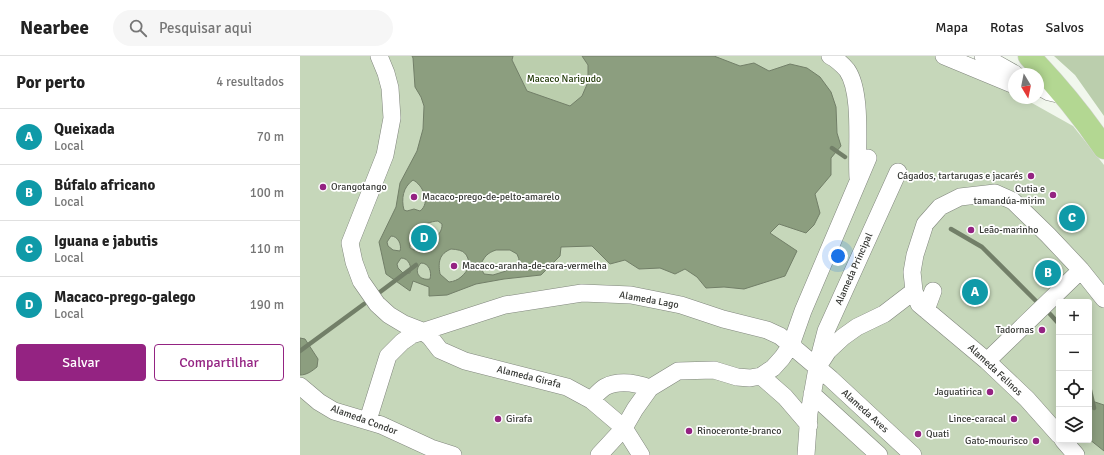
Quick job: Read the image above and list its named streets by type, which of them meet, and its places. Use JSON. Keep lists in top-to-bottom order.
{
  "streets": {
    "lane": [
      "Alameda Principal",
      "Alameda Lago",
      "Alameda Felinos",
      "Alameda Girafa",
      "Alameda Aves",
      "Alameda Condor"
    ]
  },
  "crossings": [
    ["Alameda Principal", "Alameda Lago"],
    ["Alameda Principal", "Alameda Aves"],
    ["Alameda Lago", "Alameda Girafa"],
    ["Alameda Lago", "Alameda Aves"],
    ["Alameda Lago", "Alameda Condor"]
  ],
  "parks": ["Macaco Narigudo"],
  "places": [
    "Cágados, tartarugas e jacarés",
    "Orangotango",
    "Cutia e tamandúa-mirim",
    "Macaco-prego-de-pelto-amarelo",
    "Leão-marinho",
    "Macaco-aranha-de-cara-vermelha",
    "Tadornas",
    "Jaguatirica",
    "Girafa",
    "Lince-caracal",
    "Rinoceronte-branco",
    "Quati",
    "Gato-mourisco"
  ],
  "north": "bottom",
  "page": {
    "header": "Nearbee",
    "search": "Pesquisar aqui",
    "nav": ["Mapa", "Rotas", "Salvos"],
    "heading": ["Por perto", "4 resultados"],
    "list": [
      {
        "mark": "A",
        "name": "Queixada",
        "note": "Local",
        "value": "70 m"
      },
      {
        "mark": "B",
        "name": "Búfalo africano",
        "note": "Local",
        "value": "100 m"
      },
      {
        "mark": "C",
        "name": "Iguana e jabutis",
        "note": "Local",
        "value": "110 m"
      },
      {
        "mark": "D",
        "name": "Macaco-prego-galego",
        "note": "Local",
        "value": "190 m"
      }
    ],
    "pins": [
      "C",
      "D",
      "B",
      "A"
    ],
    "map_buttons": ["+", "−"],
    "buttons": ["Salvar", "Compartilhar"]
  }
}
